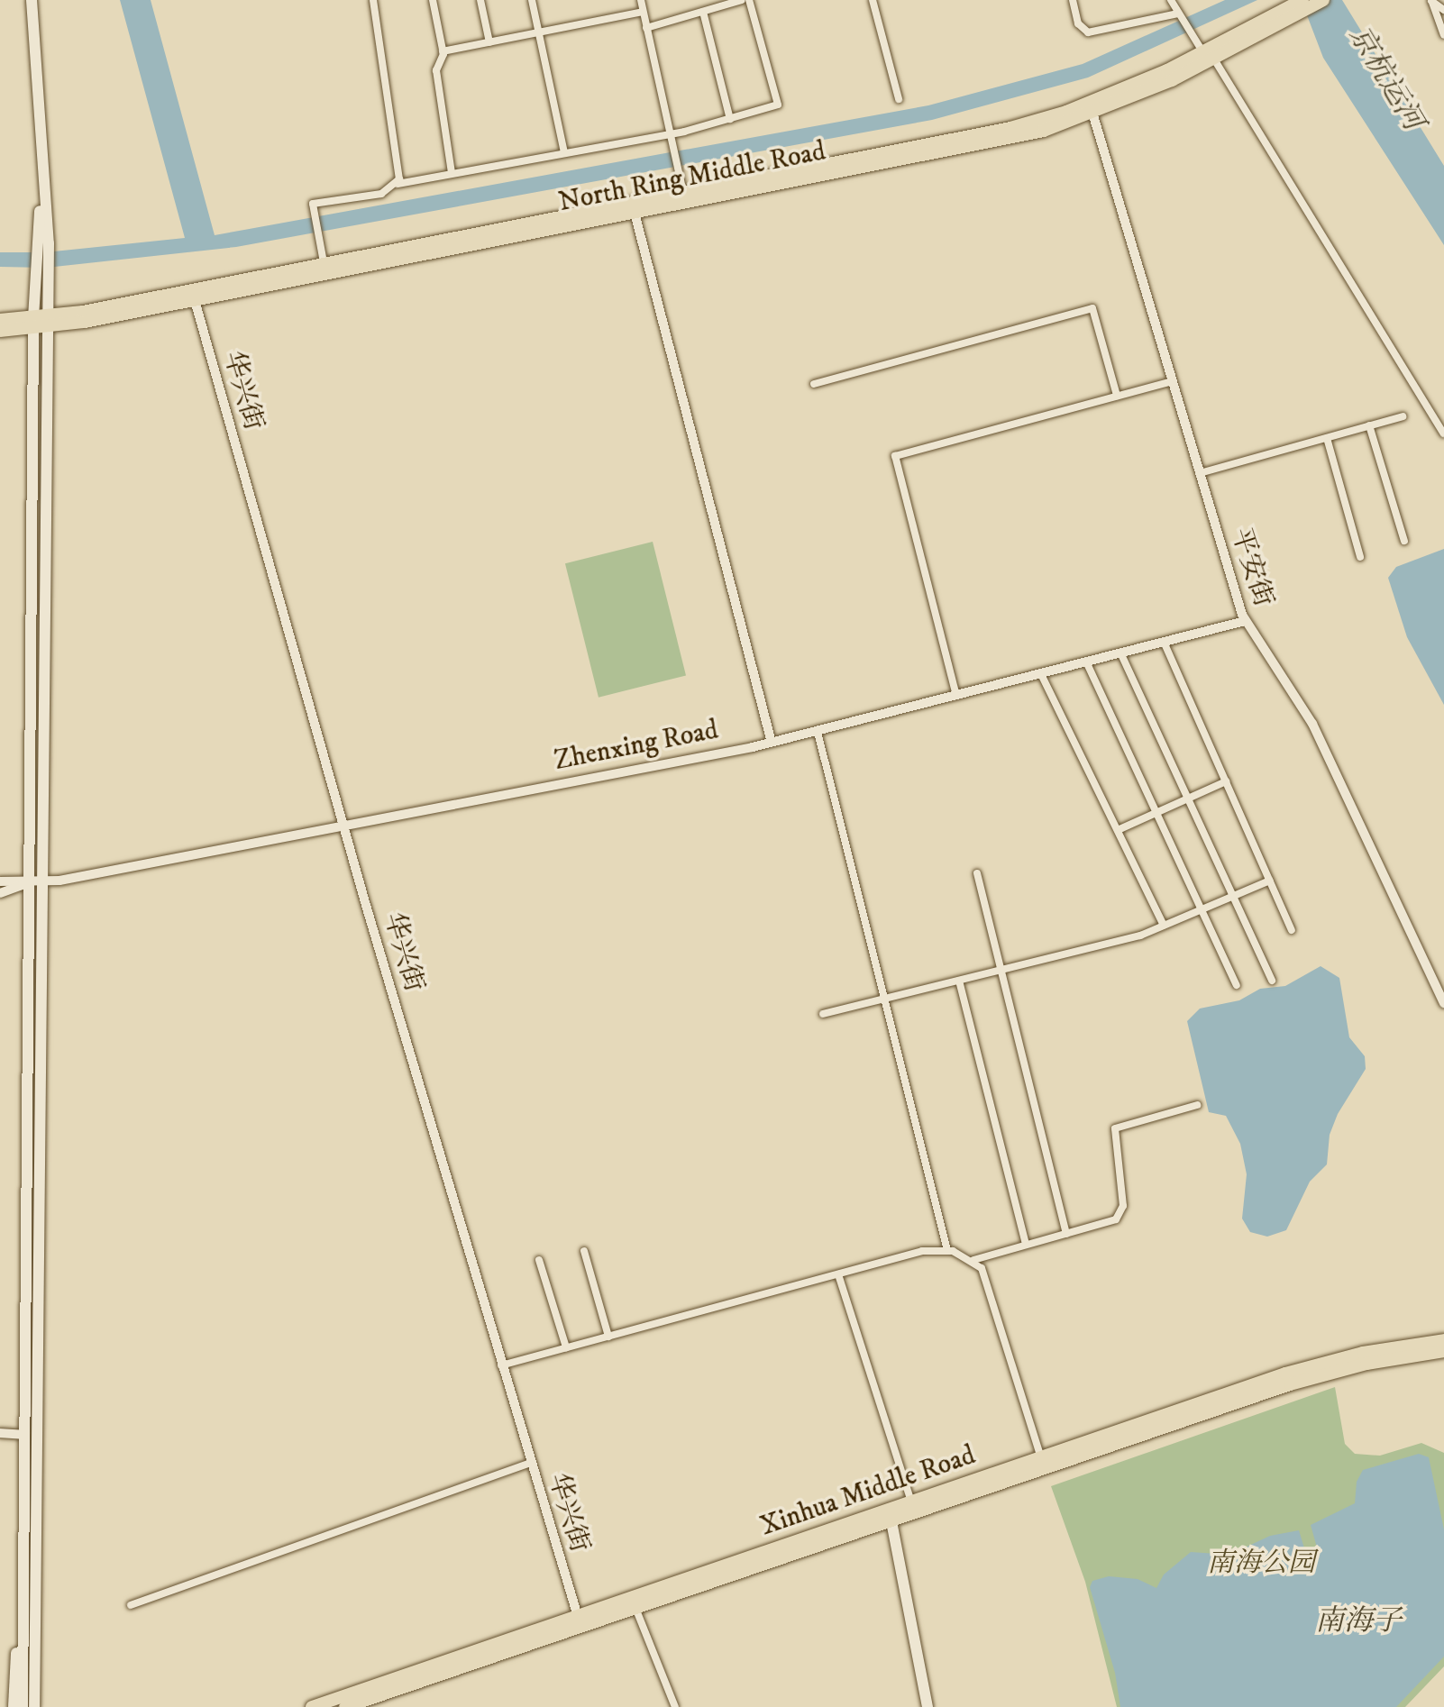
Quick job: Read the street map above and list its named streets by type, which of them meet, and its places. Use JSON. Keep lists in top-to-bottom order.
{
  "streets": {
    "main road": ["North Ring Middle Road", "Xinhua Middle Road"],
    "street": ["华兴街", "平安街", "Zhenxing Road"]
  },
  "crossings": [
    ["North Ring Middle Road", "华兴街"],
    ["North Ring Middle Road", "平安街"],
    ["华兴街", "Zhenxing Road"],
    ["华兴街", "Xinhua Middle Road"],
    ["平安街", "Zhenxing Road"]
  ],
  "water": ["京杭运河", "南海子"],
  "parks": ["南海公园"]
}
